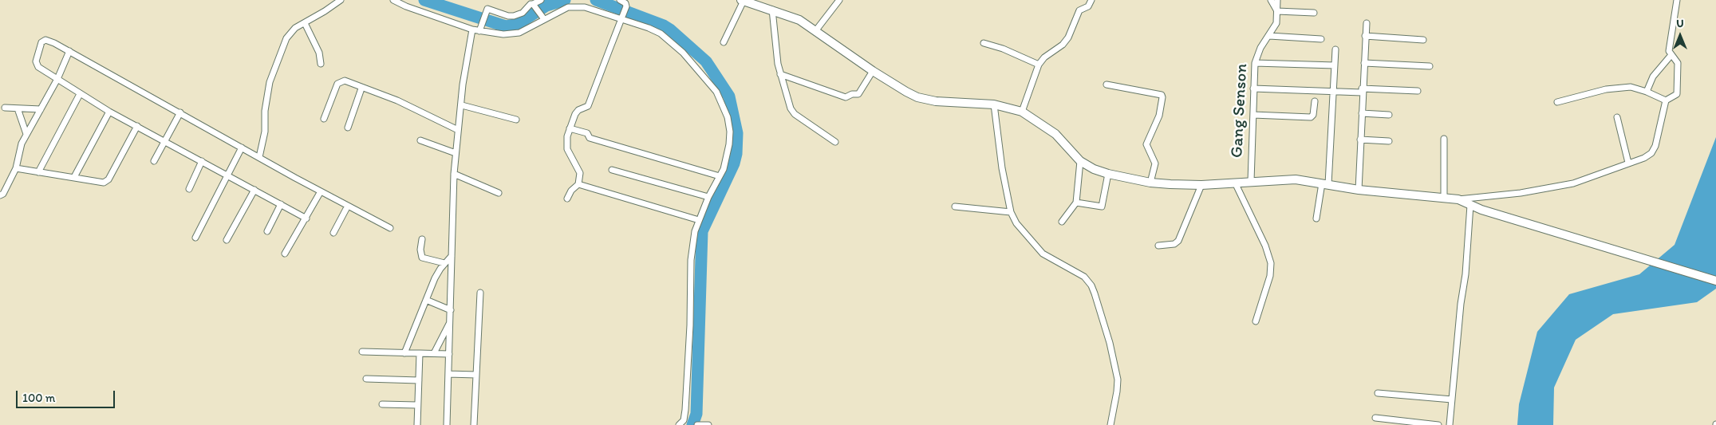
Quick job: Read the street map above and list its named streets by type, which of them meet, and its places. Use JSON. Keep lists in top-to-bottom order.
{
  "streets": {
    "street": ["Gang Senson"]
  },
  "scale_bar": "100 m",
  "north": "top"
}
